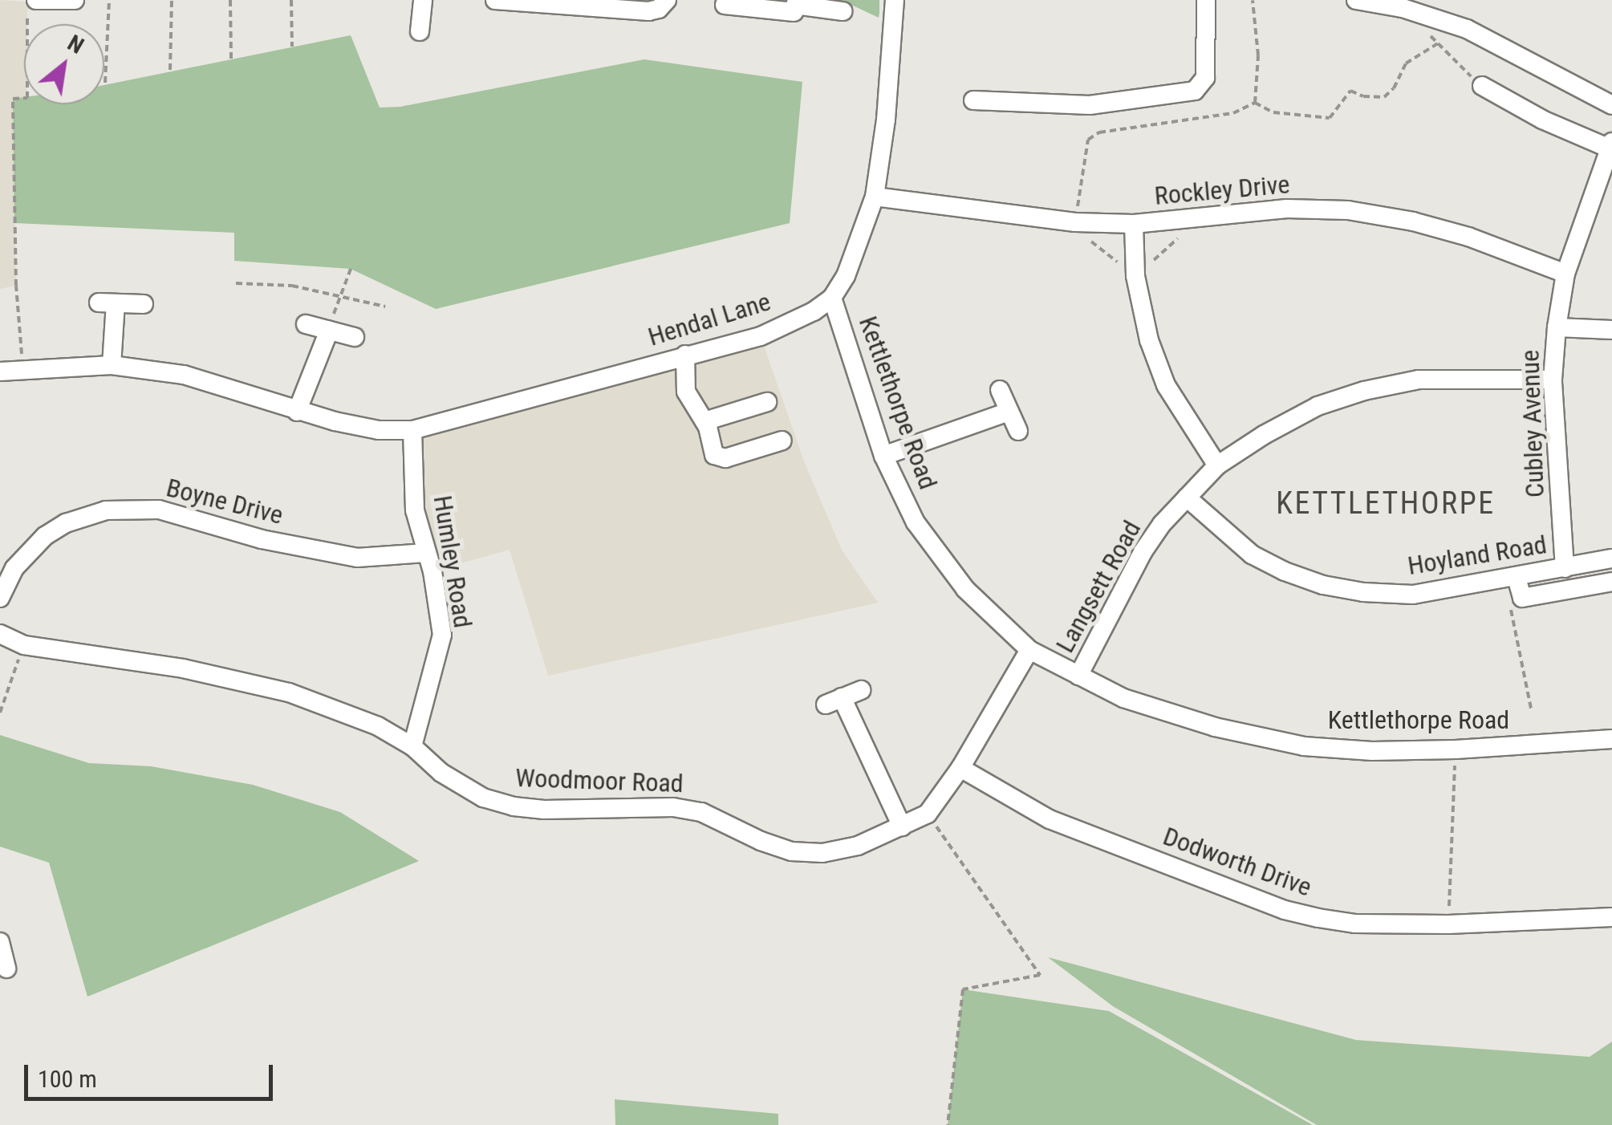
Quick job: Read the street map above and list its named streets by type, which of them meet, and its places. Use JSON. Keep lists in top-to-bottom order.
{
  "streets": {
    "street": [
      "Rockley Drive",
      "Hendal Lane",
      "Kettlethorpe Road",
      "Cubley Avenue",
      "Boyne Drive",
      "Hoyland Road",
      "Humley Road",
      "Langsett Road",
      "Woodmoor Road",
      "Dodworth Drive"
    ]
  },
  "crossings": [
    ["Rockley Drive", "Cubley Avenue"],
    ["Hendal Lane", "Kettlethorpe Road"],
    ["Hendal Lane", "Humley Road"],
    ["Kettlethorpe Road", "Langsett Road"],
    ["Kettlethorpe Road", "Woodmoor Road"],
    ["Cubley Avenue", "Hoyland Road"],
    ["Cubley Avenue", "Langsett Road"],
    ["Boyne Drive", "Humley Road"],
    ["Hoyland Road", "Langsett Road"],
    ["Humley Road", "Woodmoor Road"],
    ["Woodmoor Road", "Dodworth Drive"]
  ],
  "districts": ["KETTLETHORPE"],
  "scale_bar": "100 m",
  "north": "top right"
}
